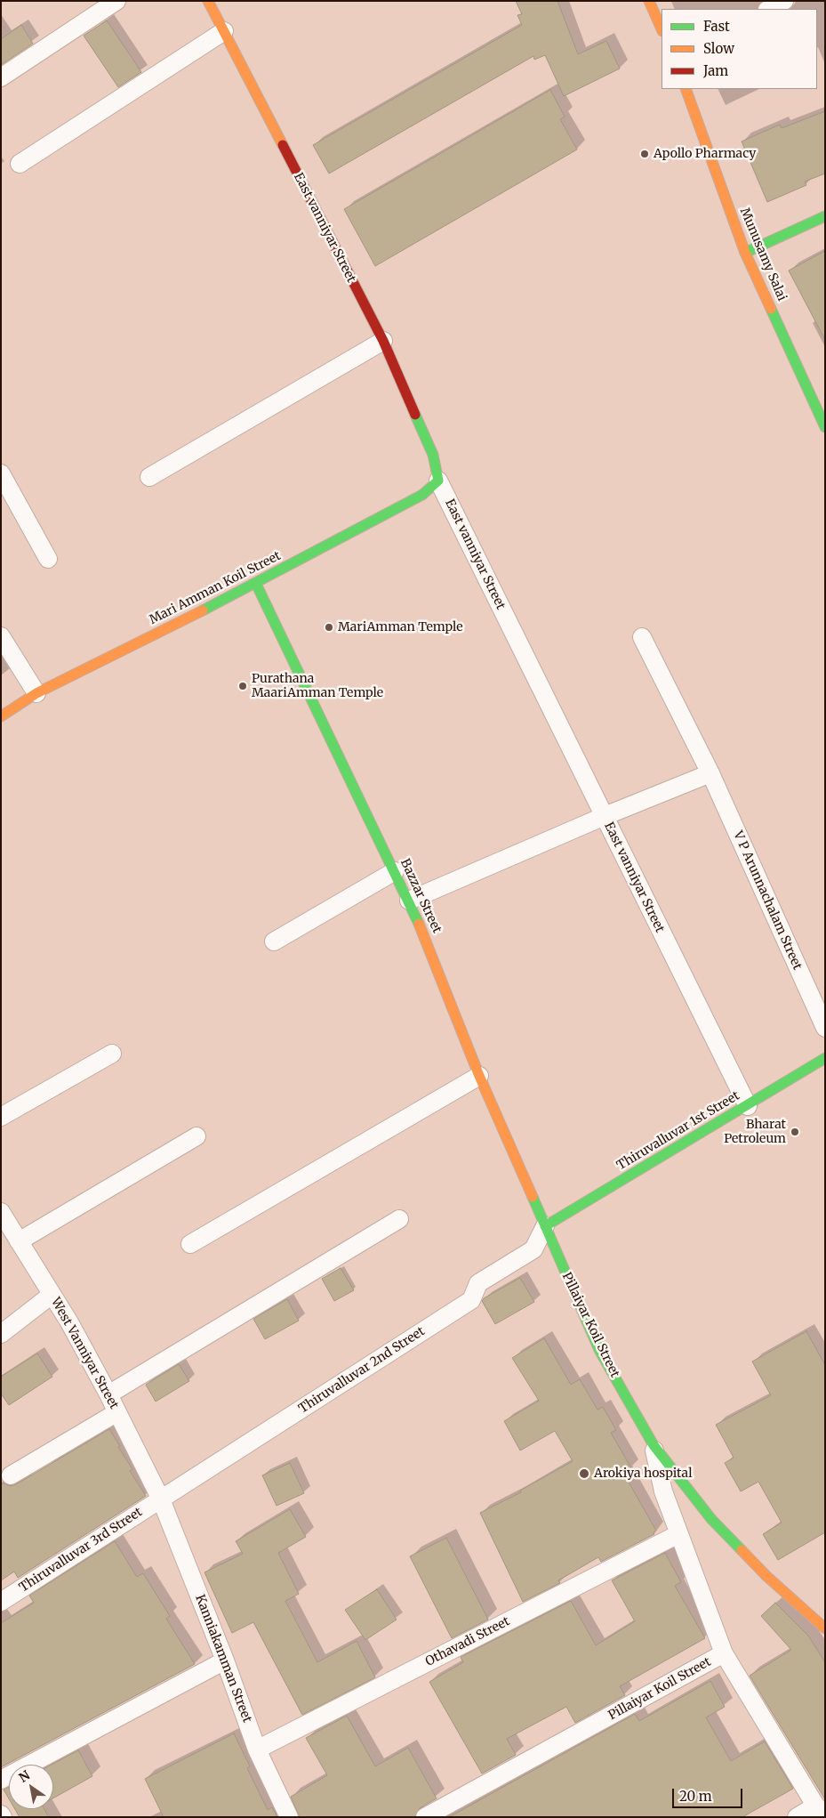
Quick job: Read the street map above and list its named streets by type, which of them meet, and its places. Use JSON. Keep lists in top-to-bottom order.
{
  "streets": {
    "street": [
      "East vanniyar Street",
      "Munusamy Salai",
      "Mari Amman Koil Street",
      "Bazzar Street",
      "V P Arunnachalam Street",
      "Thiruvalluvar 1st Street",
      "Pillaiyar Koil Street",
      "West Vanniyar Street",
      "Thiruvalluvar 2nd Street",
      "Thiruvalluvar 3rd Street",
      "Othavadi Street",
      "Kanniakamman Street"
    ]
  },
  "crossings": [
    ["East vanniyar Street", "Mari Amman Koil Street"],
    ["East vanniyar Street", "Thiruvalluvar 1st Street"],
    ["Mari Amman Koil Street", "Bazzar Street"],
    ["Bazzar Street", "Thiruvalluvar 1st Street"],
    ["Bazzar Street", "Pillaiyar Koil Street"],
    ["Bazzar Street", "Thiruvalluvar 2nd Street"],
    ["Thiruvalluvar 1st Street", "Pillaiyar Koil Street"],
    ["Thiruvalluvar 1st Street", "Thiruvalluvar 2nd Street"],
    ["Pillaiyar Koil Street", "Thiruvalluvar 2nd Street"],
    ["Pillaiyar Koil Street", "Othavadi Street"],
    ["West Vanniyar Street", "Thiruvalluvar 2nd Street"],
    ["West Vanniyar Street", "Thiruvalluvar 3rd Street"],
    ["West Vanniyar Street", "Kanniakamman Street"],
    ["Thiruvalluvar 2nd Street", "Thiruvalluvar 3rd Street"],
    ["Thiruvalluvar 2nd Street", "Kanniakamman Street"],
    ["Thiruvalluvar 3rd Street", "Kanniakamman Street"],
    ["Othavadi Street", "Kanniakamman Street"]
  ],
  "places": [
    "Apollo Pharmacy",
    "MariAmman Temple",
    "Purathana MaariAmman Temple",
    "Bharat Petroleum",
    "Arokiya hospital"
  ],
  "legend": ["Fast", "Slow", "Jam"],
  "scale_bar": "20 m",
  "north": "top left"
}
